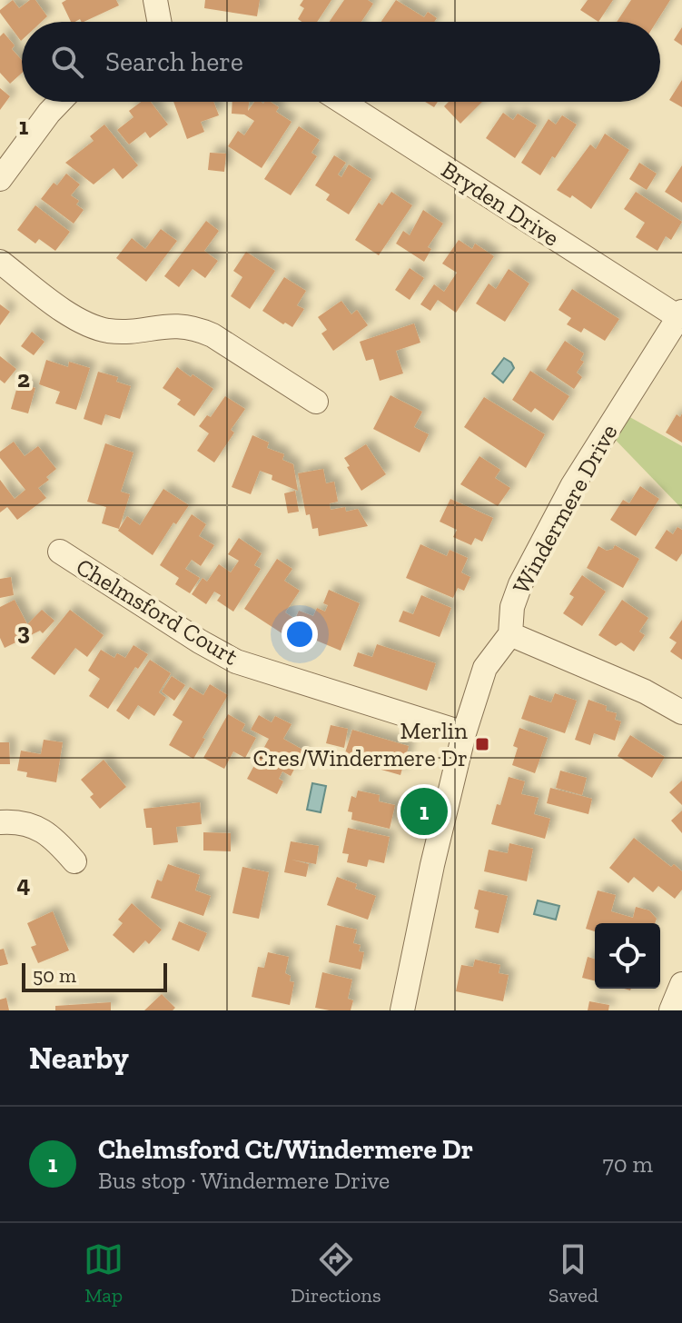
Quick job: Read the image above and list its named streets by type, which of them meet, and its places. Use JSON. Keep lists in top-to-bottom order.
{
  "streets": {
    "street": ["Bryden Drive", "Windermere Drive", "Chelmsford Court"]
  },
  "crossings": [
    ["Bryden Drive", "Windermere Drive"]
  ],
  "places": {
    "transit": ["Merlin Cres/Windermere Dr"]
  },
  "scale_bar": "50 m",
  "page": {
    "search": "Search here",
    "pins": "1",
    "scale": "50 m",
    "heading": "Nearby",
    "list": [
      {
        "mark": "1",
        "name": "Chelmsford Ct/Windermere Dr",
        "note": "Bus stop · Windermere Drive",
        "value": "70 m"
      }
    ],
    "nav": ["Map", "Directions", "Saved"]
  },
  "grid": {
    "rows": [
      "1",
      "2",
      "3",
      "4"
    ]
  }
}
